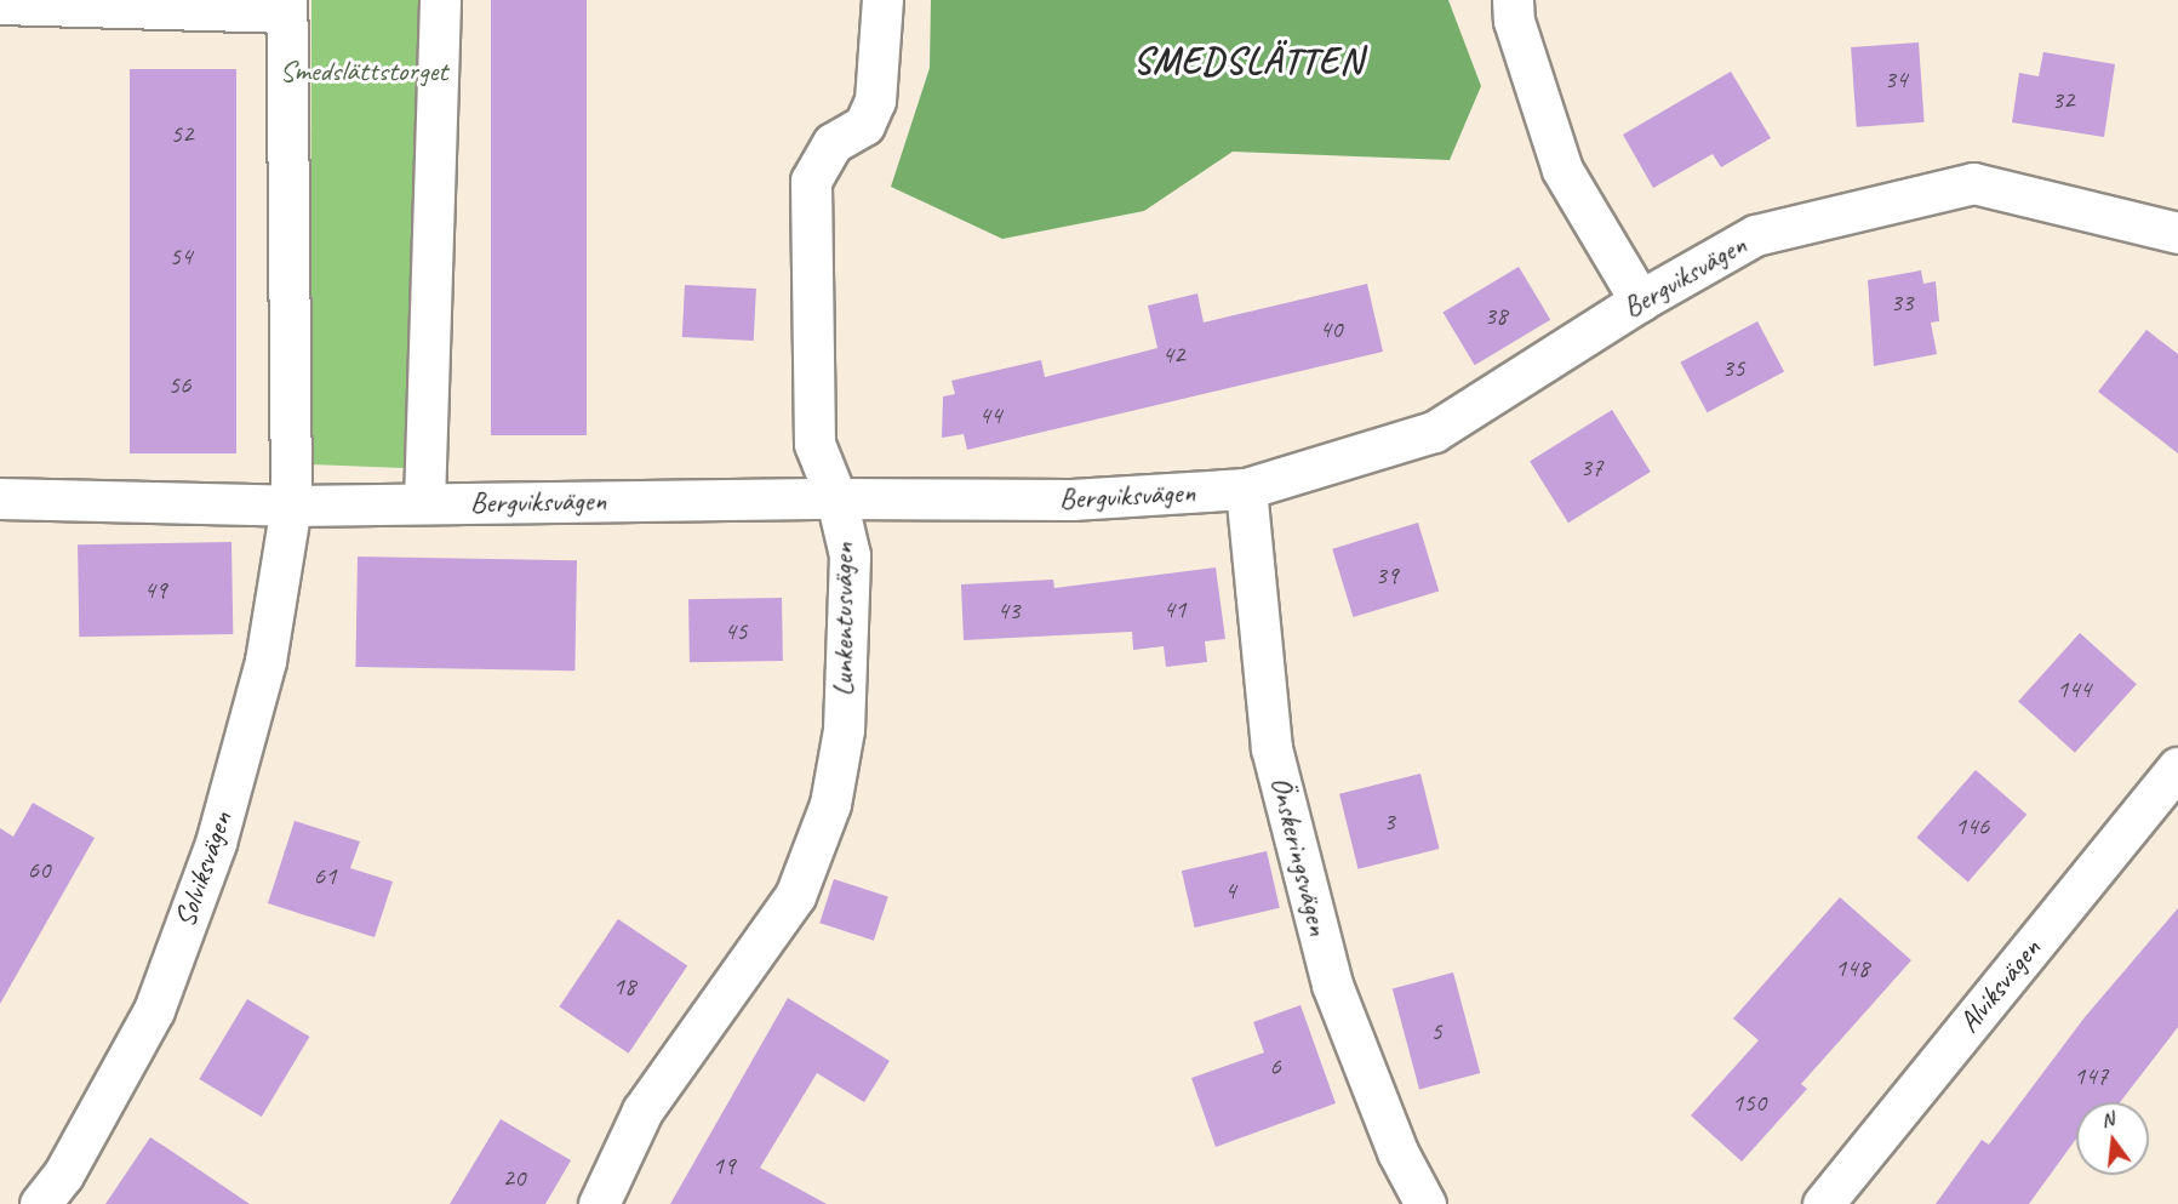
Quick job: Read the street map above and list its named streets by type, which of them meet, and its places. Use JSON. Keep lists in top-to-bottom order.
{
  "streets": {
    "street": [
      "Bergviksvägen",
      "Lunkentusvägen",
      "Önskeringsvägen",
      "Solviksvägen",
      "Alviksvägen"
    ]
  },
  "crossings": [
    ["Bergviksvägen", "Lunkentusvägen"],
    ["Bergviksvägen", "Önskeringsvägen"],
    ["Bergviksvägen", "Solviksvägen"]
  ],
  "districts": ["SMEDSLÄTTEN"],
  "parks": ["Smedslättstorget"],
  "house_numbers": [
    "34",
    "32",
    "52",
    "54",
    "33",
    "38",
    "40",
    "42",
    "35",
    "56",
    "44",
    "37",
    "39",
    "49",
    "41",
    "43",
    "45",
    "144",
    "3",
    "146",
    "60",
    "61",
    "4",
    "148",
    "18",
    "5",
    "6",
    "147",
    "150",
    "19",
    "20"
  ],
  "north": "top"
}
